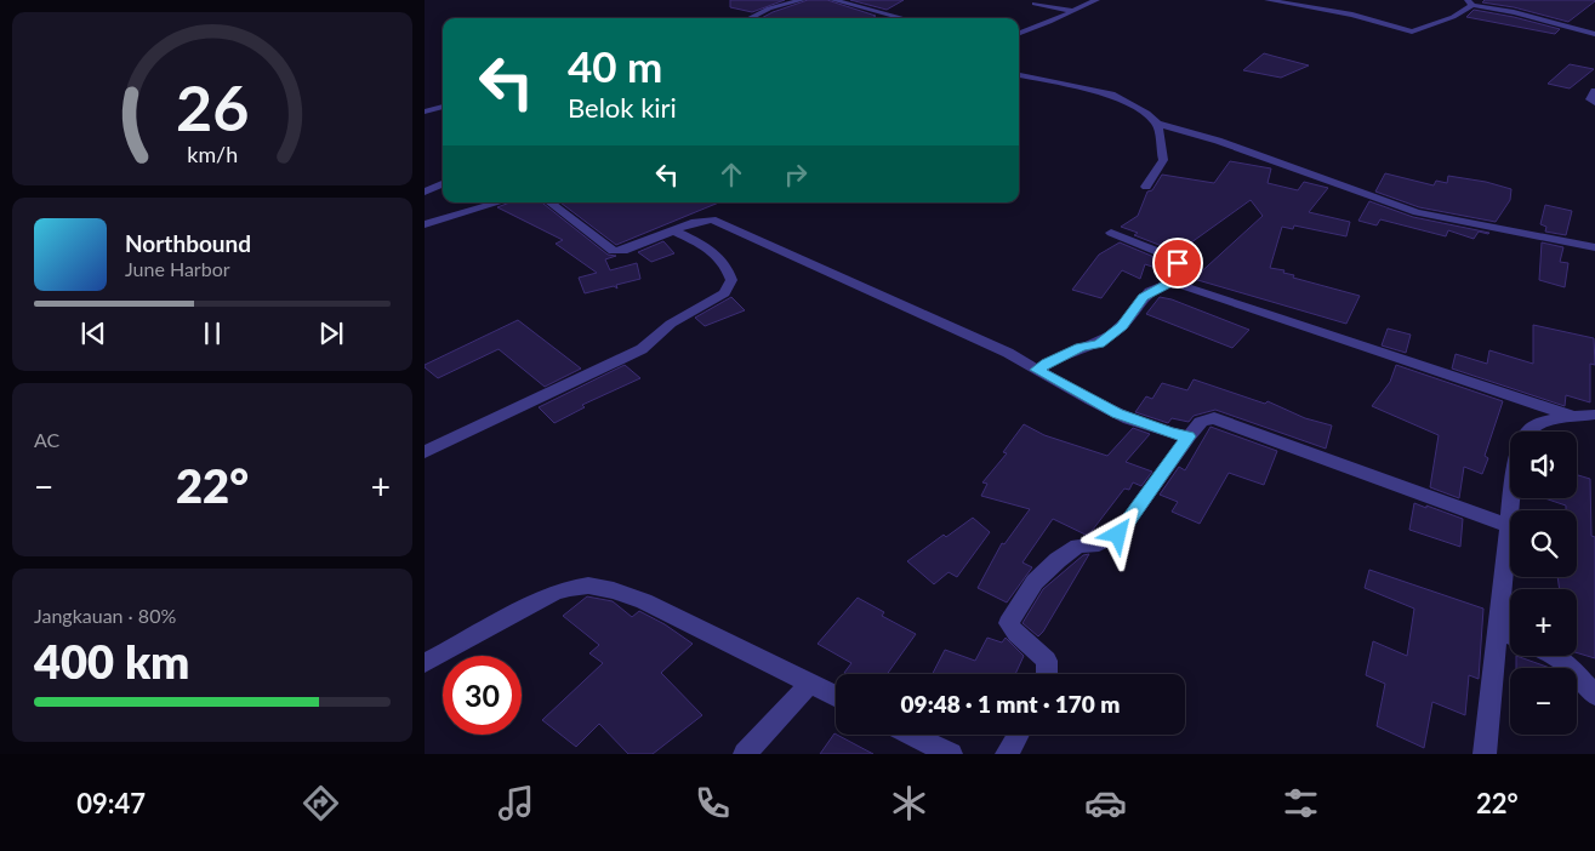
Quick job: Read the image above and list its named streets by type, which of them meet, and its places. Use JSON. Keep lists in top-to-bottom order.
{
  "page": {
    "turn": ["40 m", "Belok kiri"],
    "song": ["Northbound", "June Harbor"],
    "tile": [
      "AC",
      ["Jangkauan · 80%", "400 km"]
    ],
    "map_buttons": ["+", "−"],
    "heat": ["−", "22°", "+"],
    "limit": "30",
    "trip": "09:48 · 1 mnt · 170 m",
    "tabs": ["09:47", "22°"],
    "gauge": ["26", "km/h"]
  }
}
